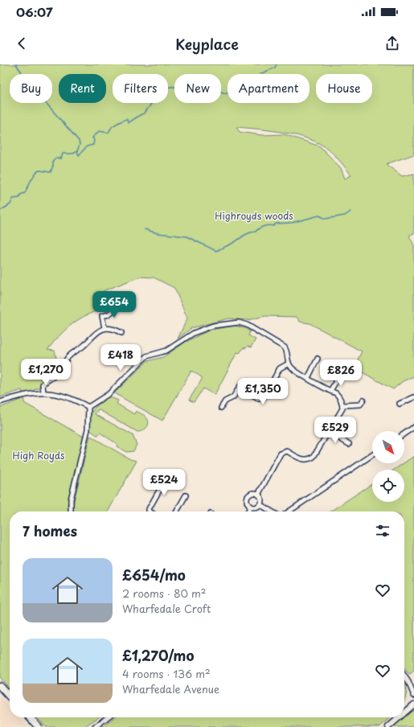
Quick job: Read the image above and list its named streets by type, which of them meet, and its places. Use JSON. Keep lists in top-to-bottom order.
{
  "parks": ["Highroyds woods", "High Royds"],
  "north": "bottom right",
  "page": {
    "status": "06:07",
    "header": "Keyplace",
    "chip": [
      "Buy",
      "Rent",
      "Filters",
      "New",
      "Apartment",
      "House"
    ],
    "price": [
      "£654",
      "£418",
      "£1,270",
      "£826",
      "£1,350",
      "£529",
      "£524"
    ],
    "heading": "7 homes",
    "list": [
      {
        "name": "£654/mo",
        "note": "2 rooms · 80 m² · Wharfedale Croft"
      },
      {
        "name": "£1,270/mo",
        "note": "4 rooms · 136 m² · Wharfedale Avenue"
      }
    ]
  }
}
